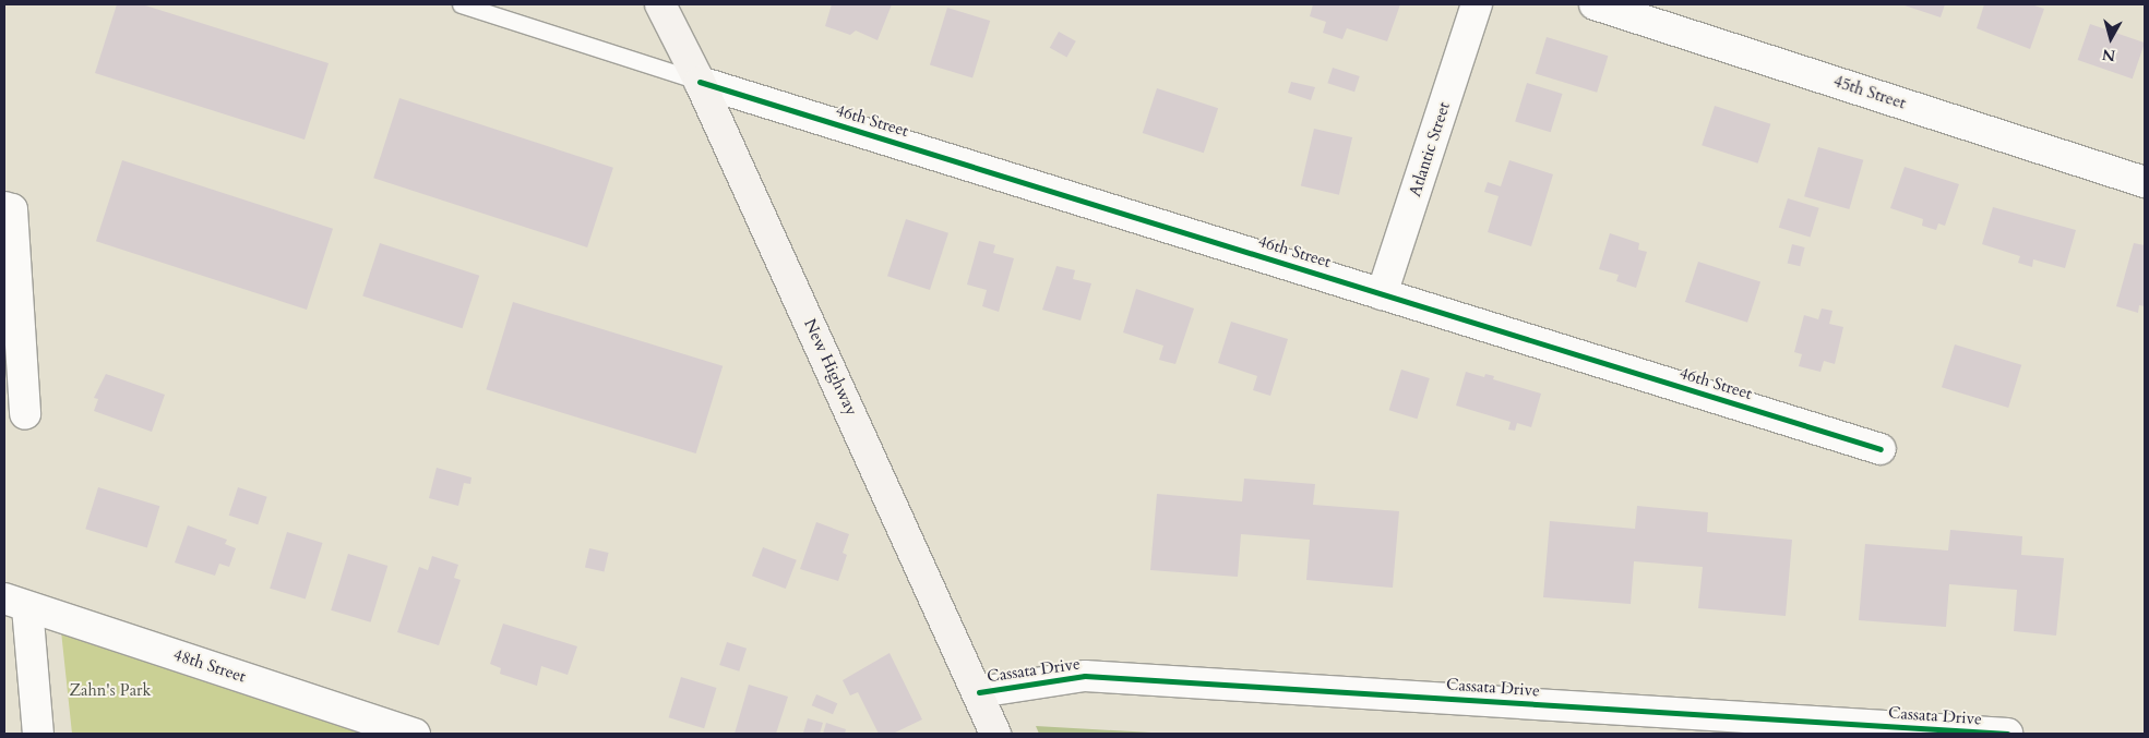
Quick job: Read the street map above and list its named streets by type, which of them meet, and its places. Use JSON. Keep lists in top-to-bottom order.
{
  "streets": {
    "main road": ["New Highway"],
    "street": [
      "45th Street",
      "46th Street",
      "Atlantic Street",
      "48th Street",
      "Cassata Drive"
    ]
  },
  "crossings": [
    ["46th Street", "Atlantic Street"],
    ["46th Street", "New Highway"],
    ["New Highway", "Cassata Drive"]
  ],
  "parks": ["Zahn's Park"],
  "north": "bottom"
}
